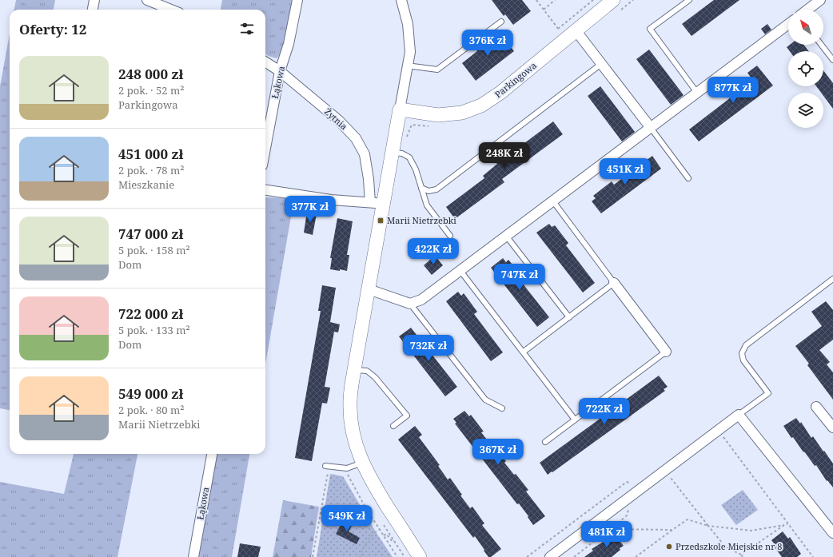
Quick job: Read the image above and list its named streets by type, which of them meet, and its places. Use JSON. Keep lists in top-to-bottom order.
{
  "streets": {
    "street": ["Parkingowa", "Łąkowa", "Żytnia"]
  },
  "crossings": [
    ["Łąkowa", "Żytnia"]
  ],
  "places": {
    "transit": ["Marii Nietrzebki"],
    "other": ["Przedszkole Miejskie nr 8"]
  },
  "north": "top left",
  "page": {
    "heading": "Oferty: 12",
    "price": [
      "376K zł",
      "877K zł",
      "248K zł",
      "451K zł",
      "377K zł",
      "422K zł",
      "747K zł",
      "732K zł",
      "722K zł",
      "367K zł",
      "549K zł",
      "481K zł"
    ],
    "list": [
      {
        "name": "248 000 zł",
        "note": "2 pok. · 52 m² · Parkingowa"
      },
      {
        "name": "451 000 zł",
        "note": "2 pok. · 78 m² · Mieszkanie"
      },
      {
        "name": "747 000 zł",
        "note": "5 pok. · 158 m² · Dom"
      },
      {
        "name": "722 000 zł",
        "note": "5 pok. · 133 m² · Dom"
      },
      {
        "name": "549 000 zł",
        "note": "2 pok. · 80 m² · Marii Nietrzebki"
      }
    ]
  }
}
